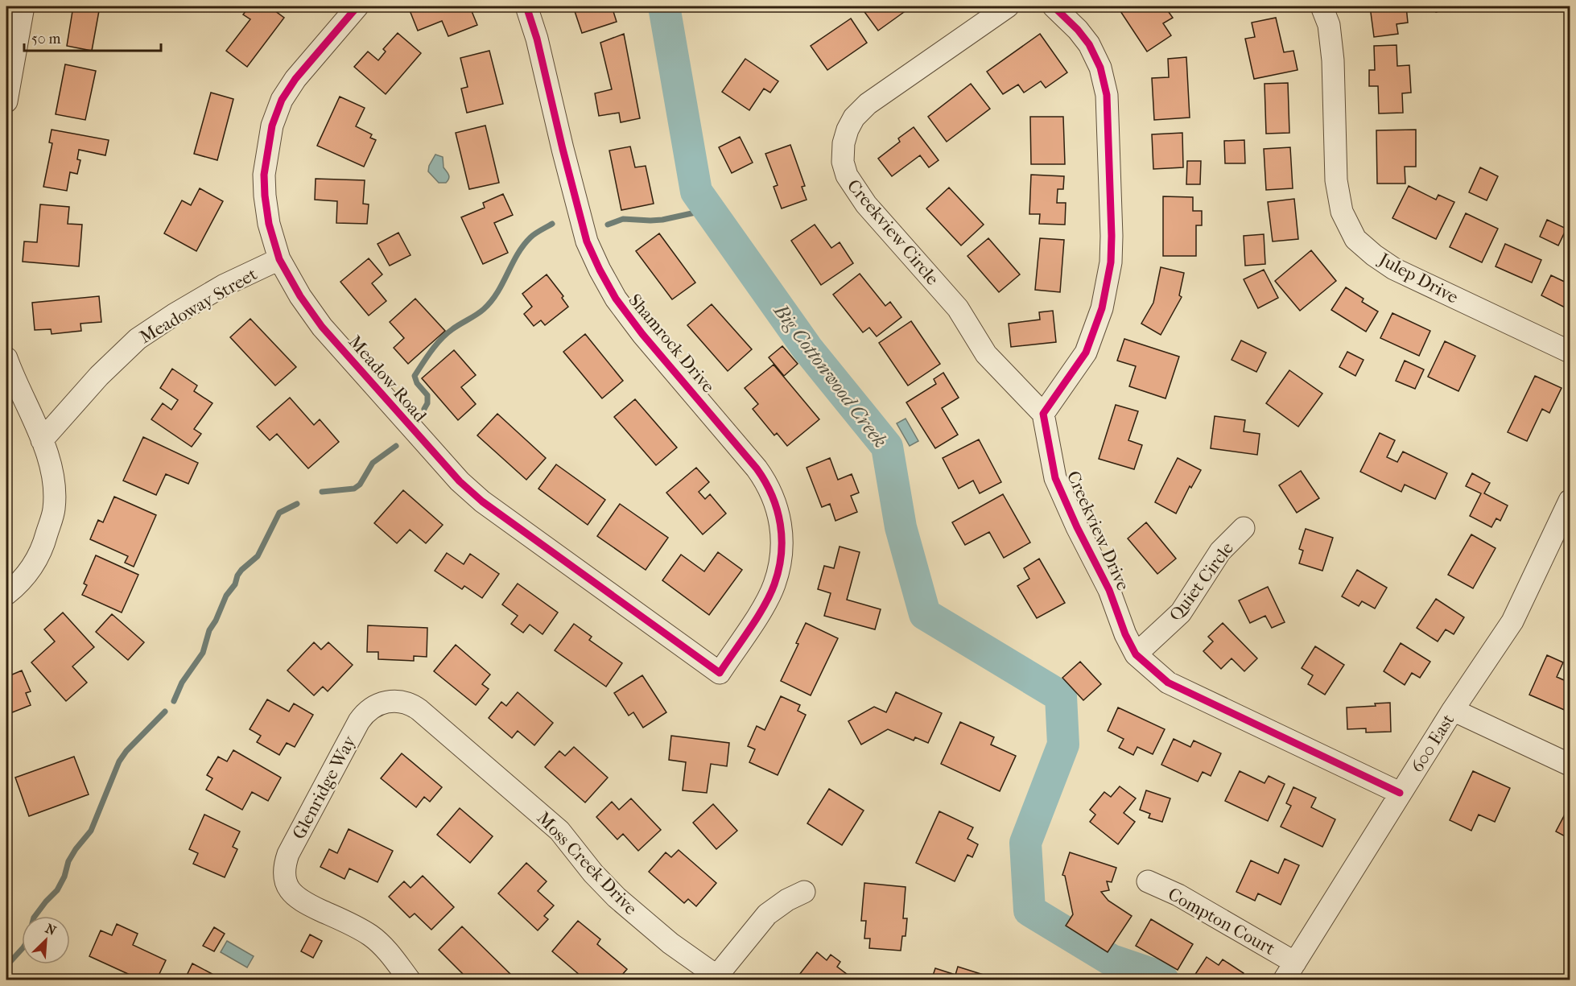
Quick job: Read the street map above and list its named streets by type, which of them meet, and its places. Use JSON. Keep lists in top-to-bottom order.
{
  "streets": {
    "street": [
      "Creekview Circle",
      "Julep Drive",
      "Meadoway Street",
      "Shamrock Drive",
      "Meadow Road",
      "Creekview Drive",
      "Quiet Circle",
      "600 East",
      "Glenridge Way",
      "Moss Creek Drive",
      "Compton Court"
    ]
  },
  "crossings": [
    ["Creekview Circle", "Creekview Drive"],
    ["Meadoway Street", "Meadow Road"],
    ["Shamrock Drive", "Meadow Road"],
    ["Creekview Drive", "Quiet Circle"],
    ["Creekview Drive", "600 East"],
    ["600 East", "Compton Court"],
    ["Glenridge Way", "Moss Creek Drive"]
  ],
  "water": ["Big Cottonwood Creek"],
  "scale_bar": "50 m",
  "north": "top right"
}
